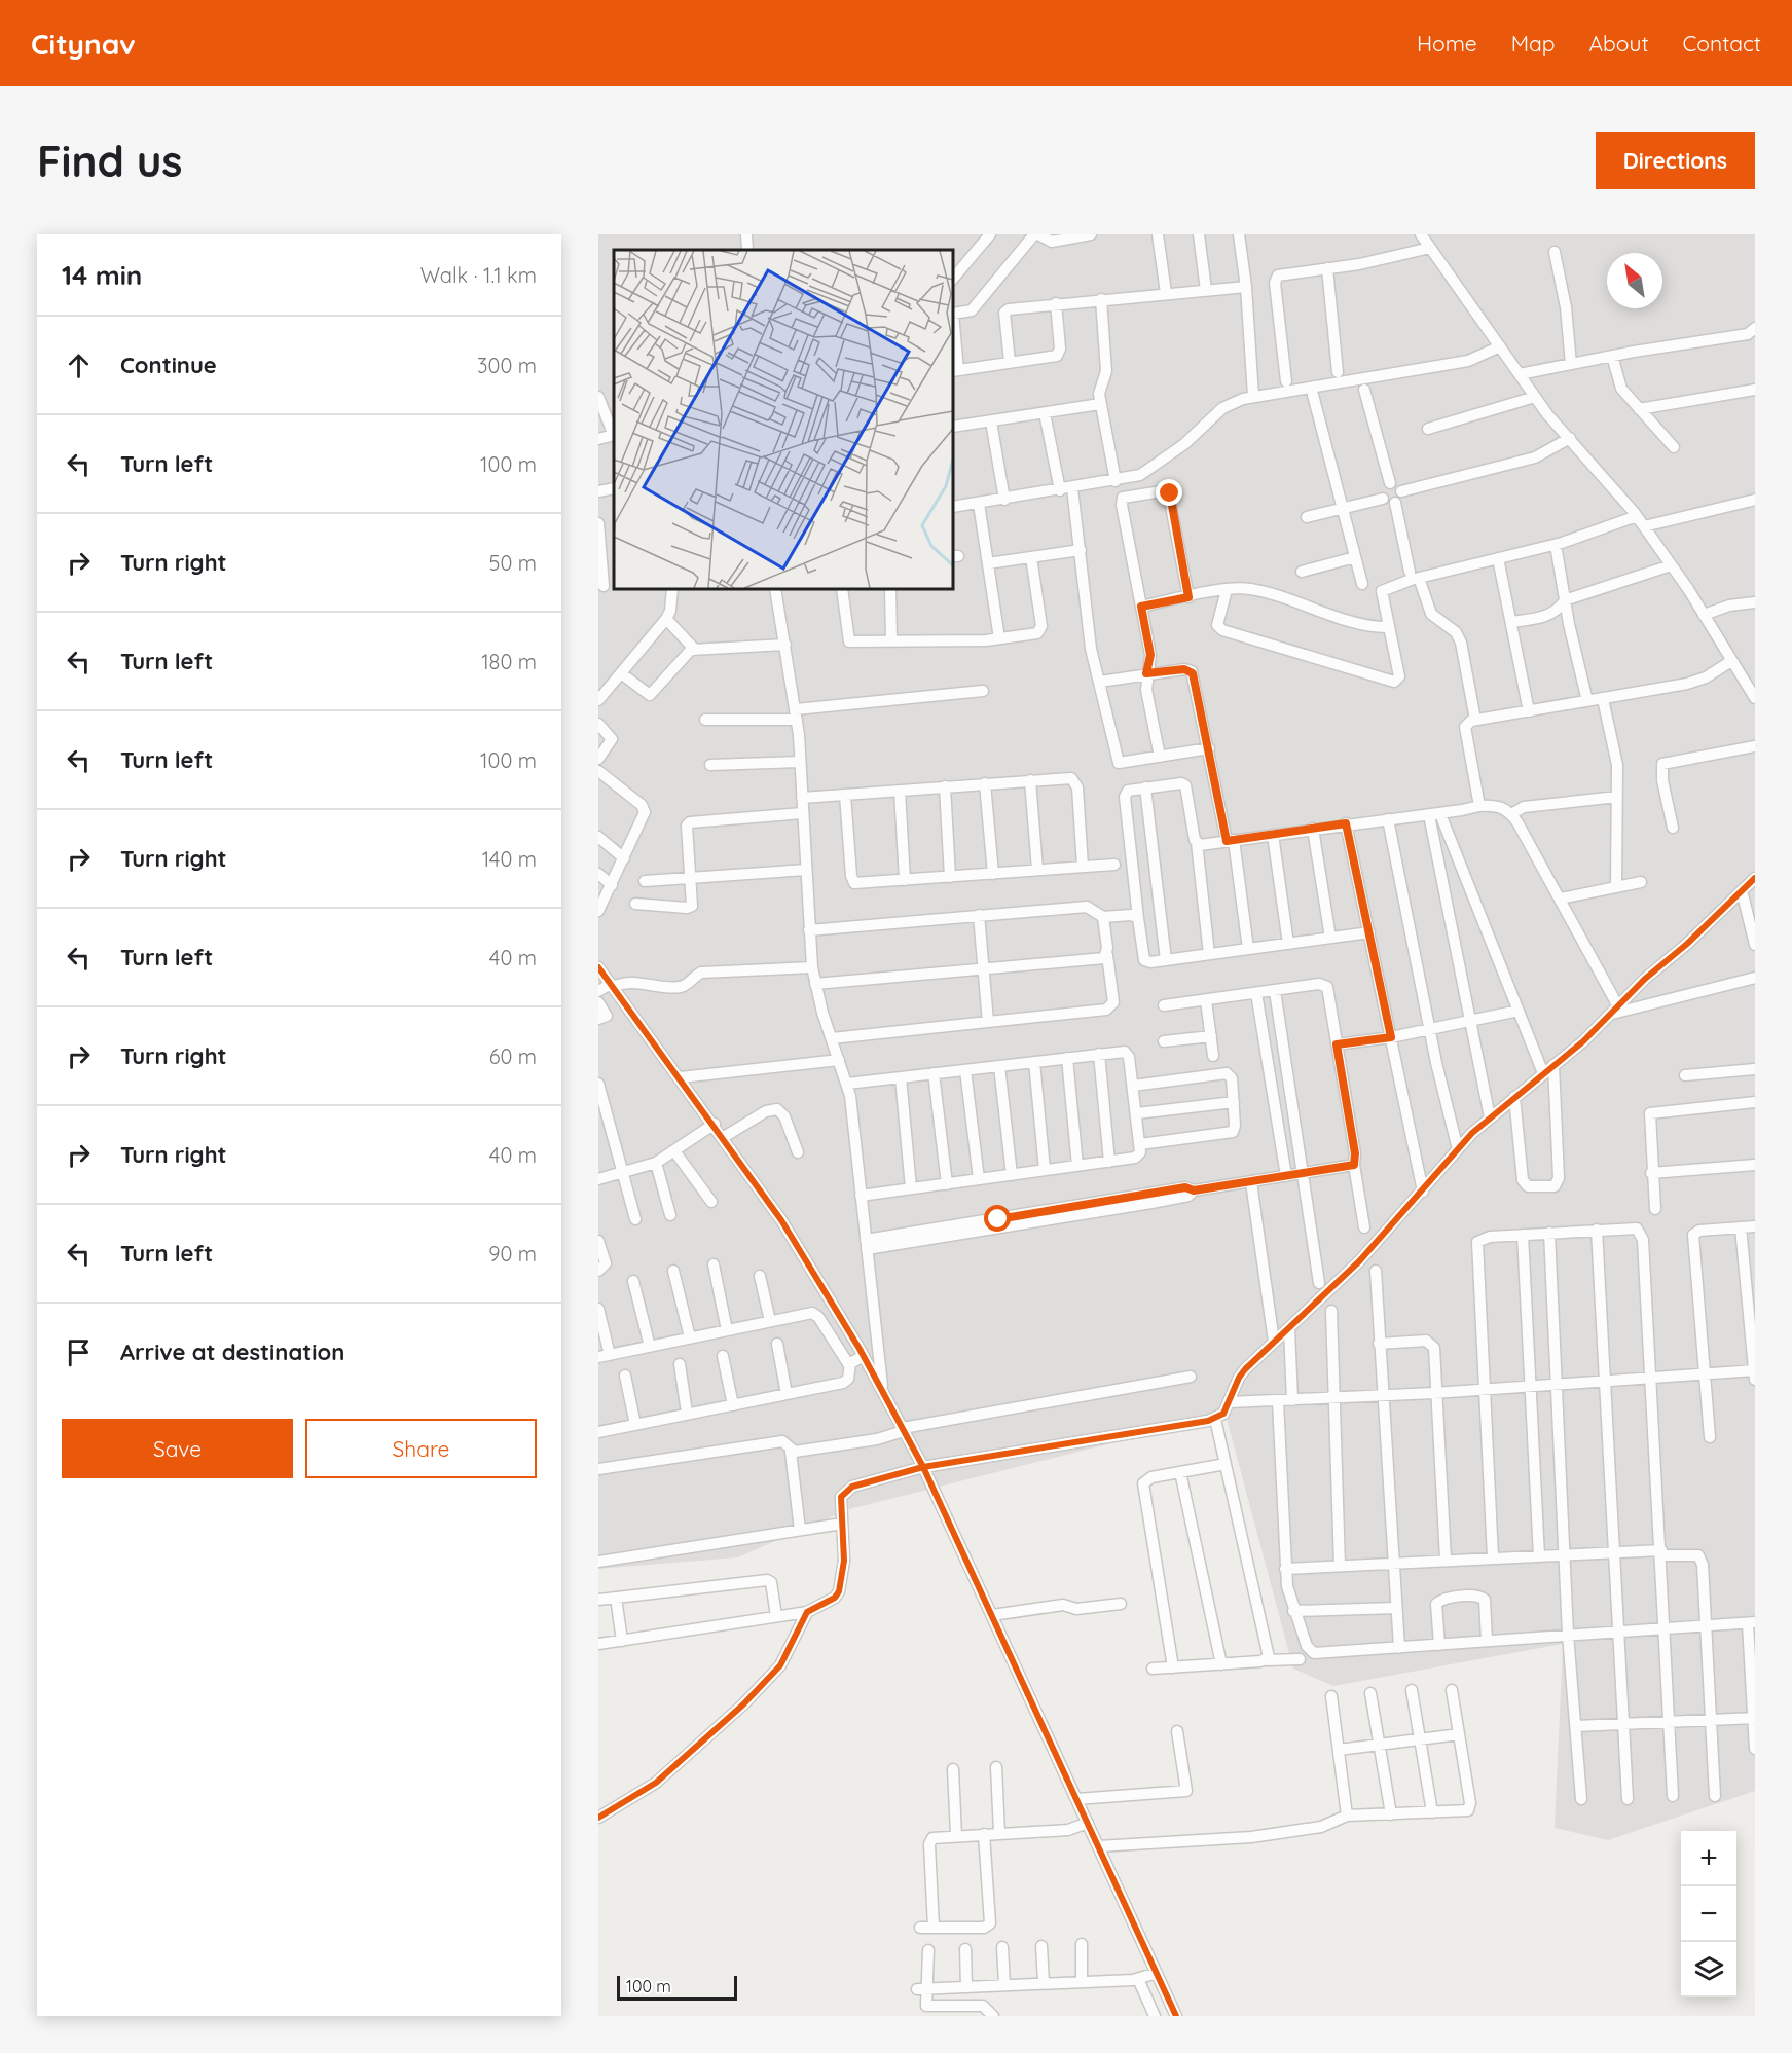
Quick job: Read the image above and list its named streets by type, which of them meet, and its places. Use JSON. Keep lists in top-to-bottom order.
{
  "scale_bar": "100 m",
  "north": "top left",
  "page": {
    "header": "Citynav",
    "nav": [
      "Home",
      "Map",
      "About",
      "Contact"
    ],
    "buttons": [
      "Directions",
      ["Save", "Share"]
    ],
    "title": "Find us",
    "heading": ["14 min", "Walk · 1.1 km"],
    "list": [
      ["Continue", "300 m"],
      ["Turn left", "100 m"],
      ["Turn right", "50 m"],
      ["Turn left", "180 m"],
      ["Turn left", "100 m"],
      ["Turn right", "140 m"],
      ["Turn left", "40 m"],
      ["Turn right", "60 m"],
      ["Turn right", "40 m"],
      ["Turn left", "90 m"],
      "Arrive at destination"
    ],
    "map_buttons": ["+", "−"],
    "scale": "100 m"
  }
}
